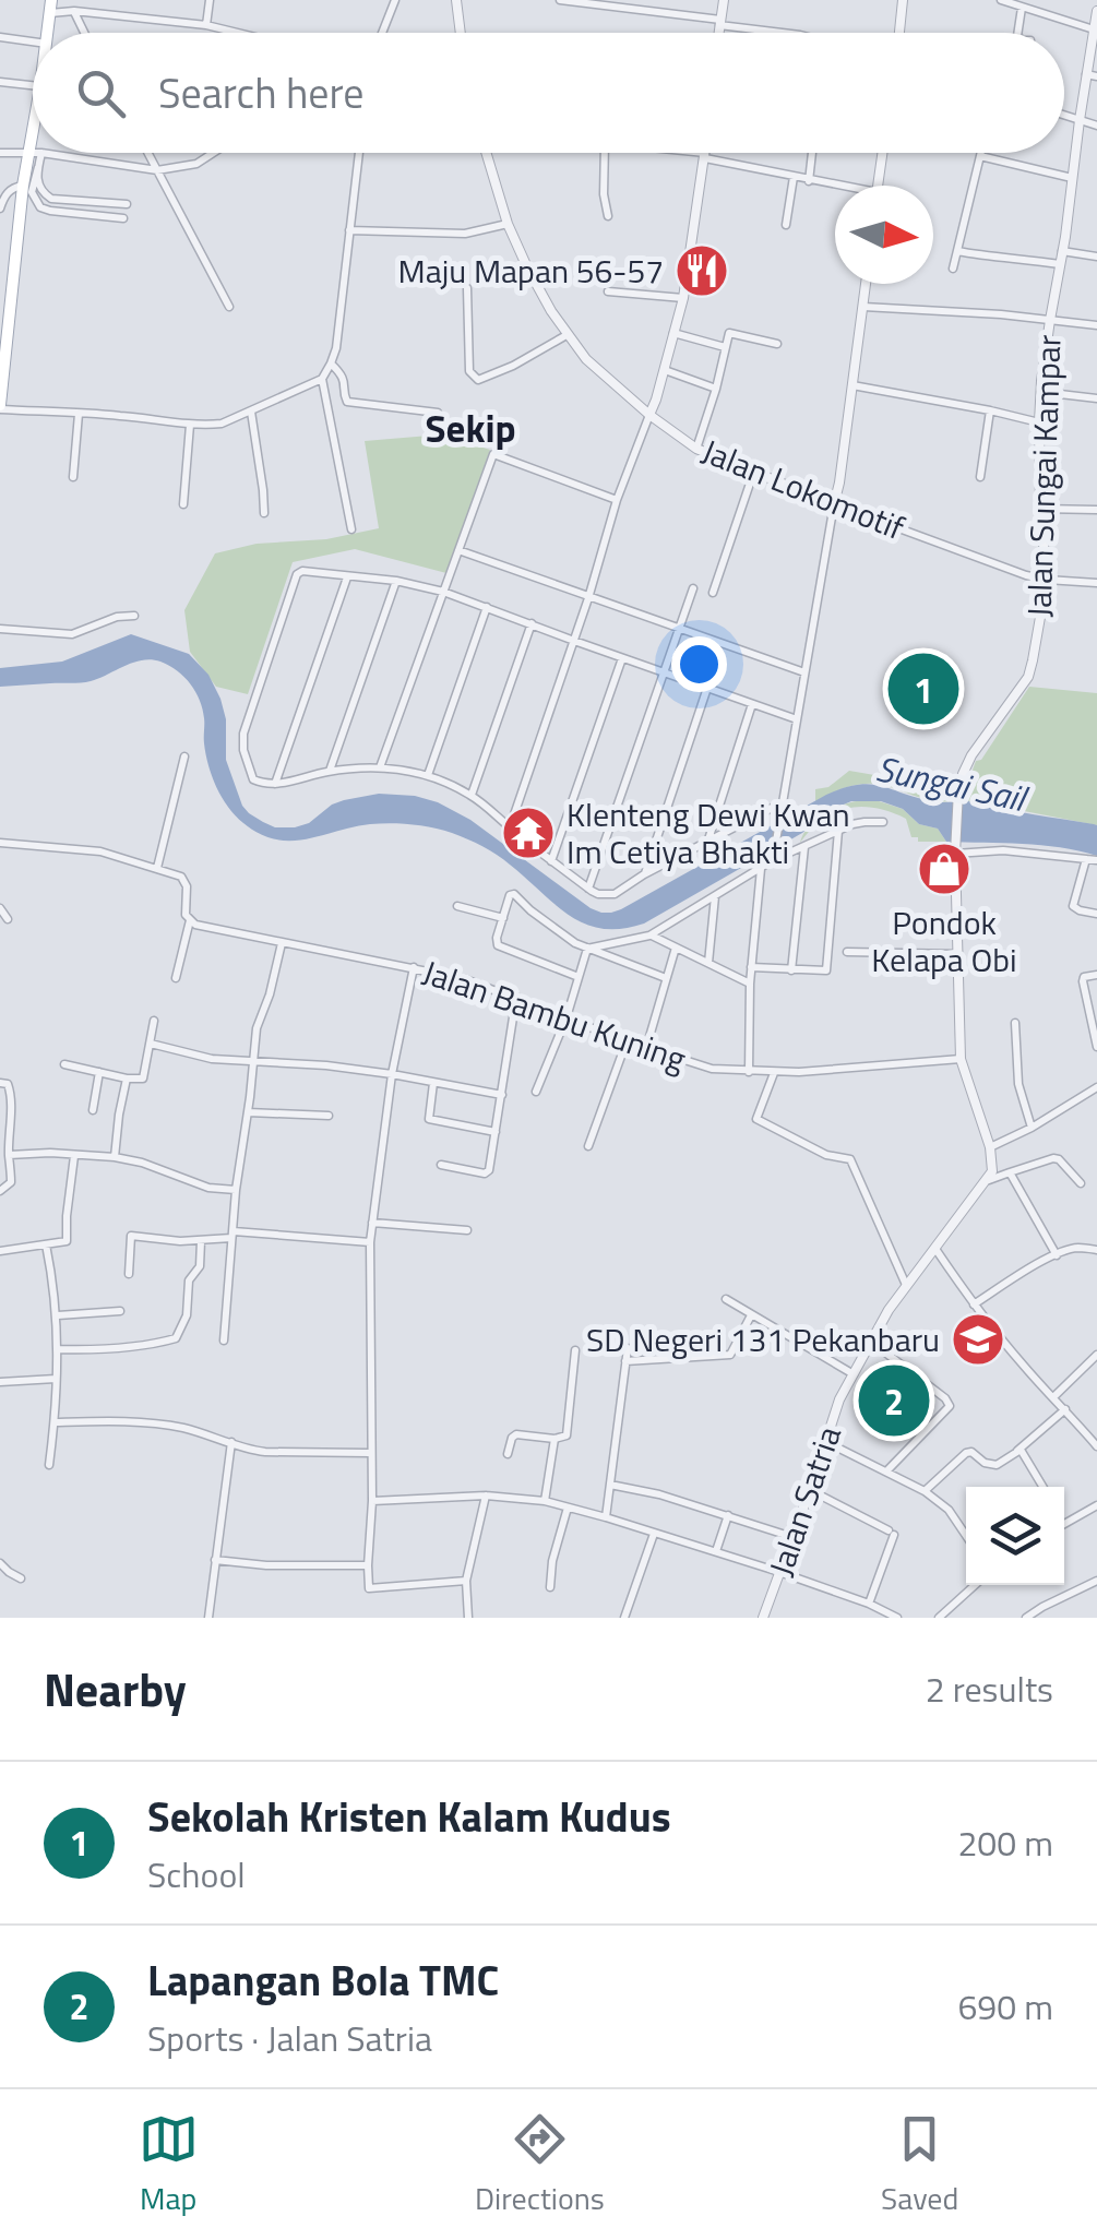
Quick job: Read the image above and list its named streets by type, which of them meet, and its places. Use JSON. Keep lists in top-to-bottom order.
{
  "streets": {
    "street": [
      "Jalan Sungai Kampar",
      "Jalan Lokomotif",
      "Jalan Bambu Kuning",
      "Jalan Satria"
    ]
  },
  "crossings": [
    ["Jalan Sungai Kampar", "Jalan Lokomotif"]
  ],
  "districts": ["Sekip"],
  "water": ["Sungai Sail"],
  "places": {
    "restaurant": ["Maju Mapan 56-57"],
    "temple": ["Klenteng Dewi Kwan Im Cetiya Bhakti"],
    "shop": ["Pondok Kelapa Obi"],
    "school or university": ["SD Negeri 131 Pekanbaru"]
  },
  "north": "right",
  "page": {
    "search": "Search here",
    "pins": ["1", "2"],
    "heading": ["Nearby", "2 results"],
    "list": [
      {
        "mark": "1",
        "name": "Sekolah Kristen Kalam Kudus",
        "note": "School",
        "value": "200 m"
      },
      {
        "mark": "2",
        "name": "Lapangan Bola TMC",
        "note": "Sports · Jalan Satria",
        "value": "690 m"
      }
    ],
    "nav": ["Map", "Directions", "Saved"]
  }
}
